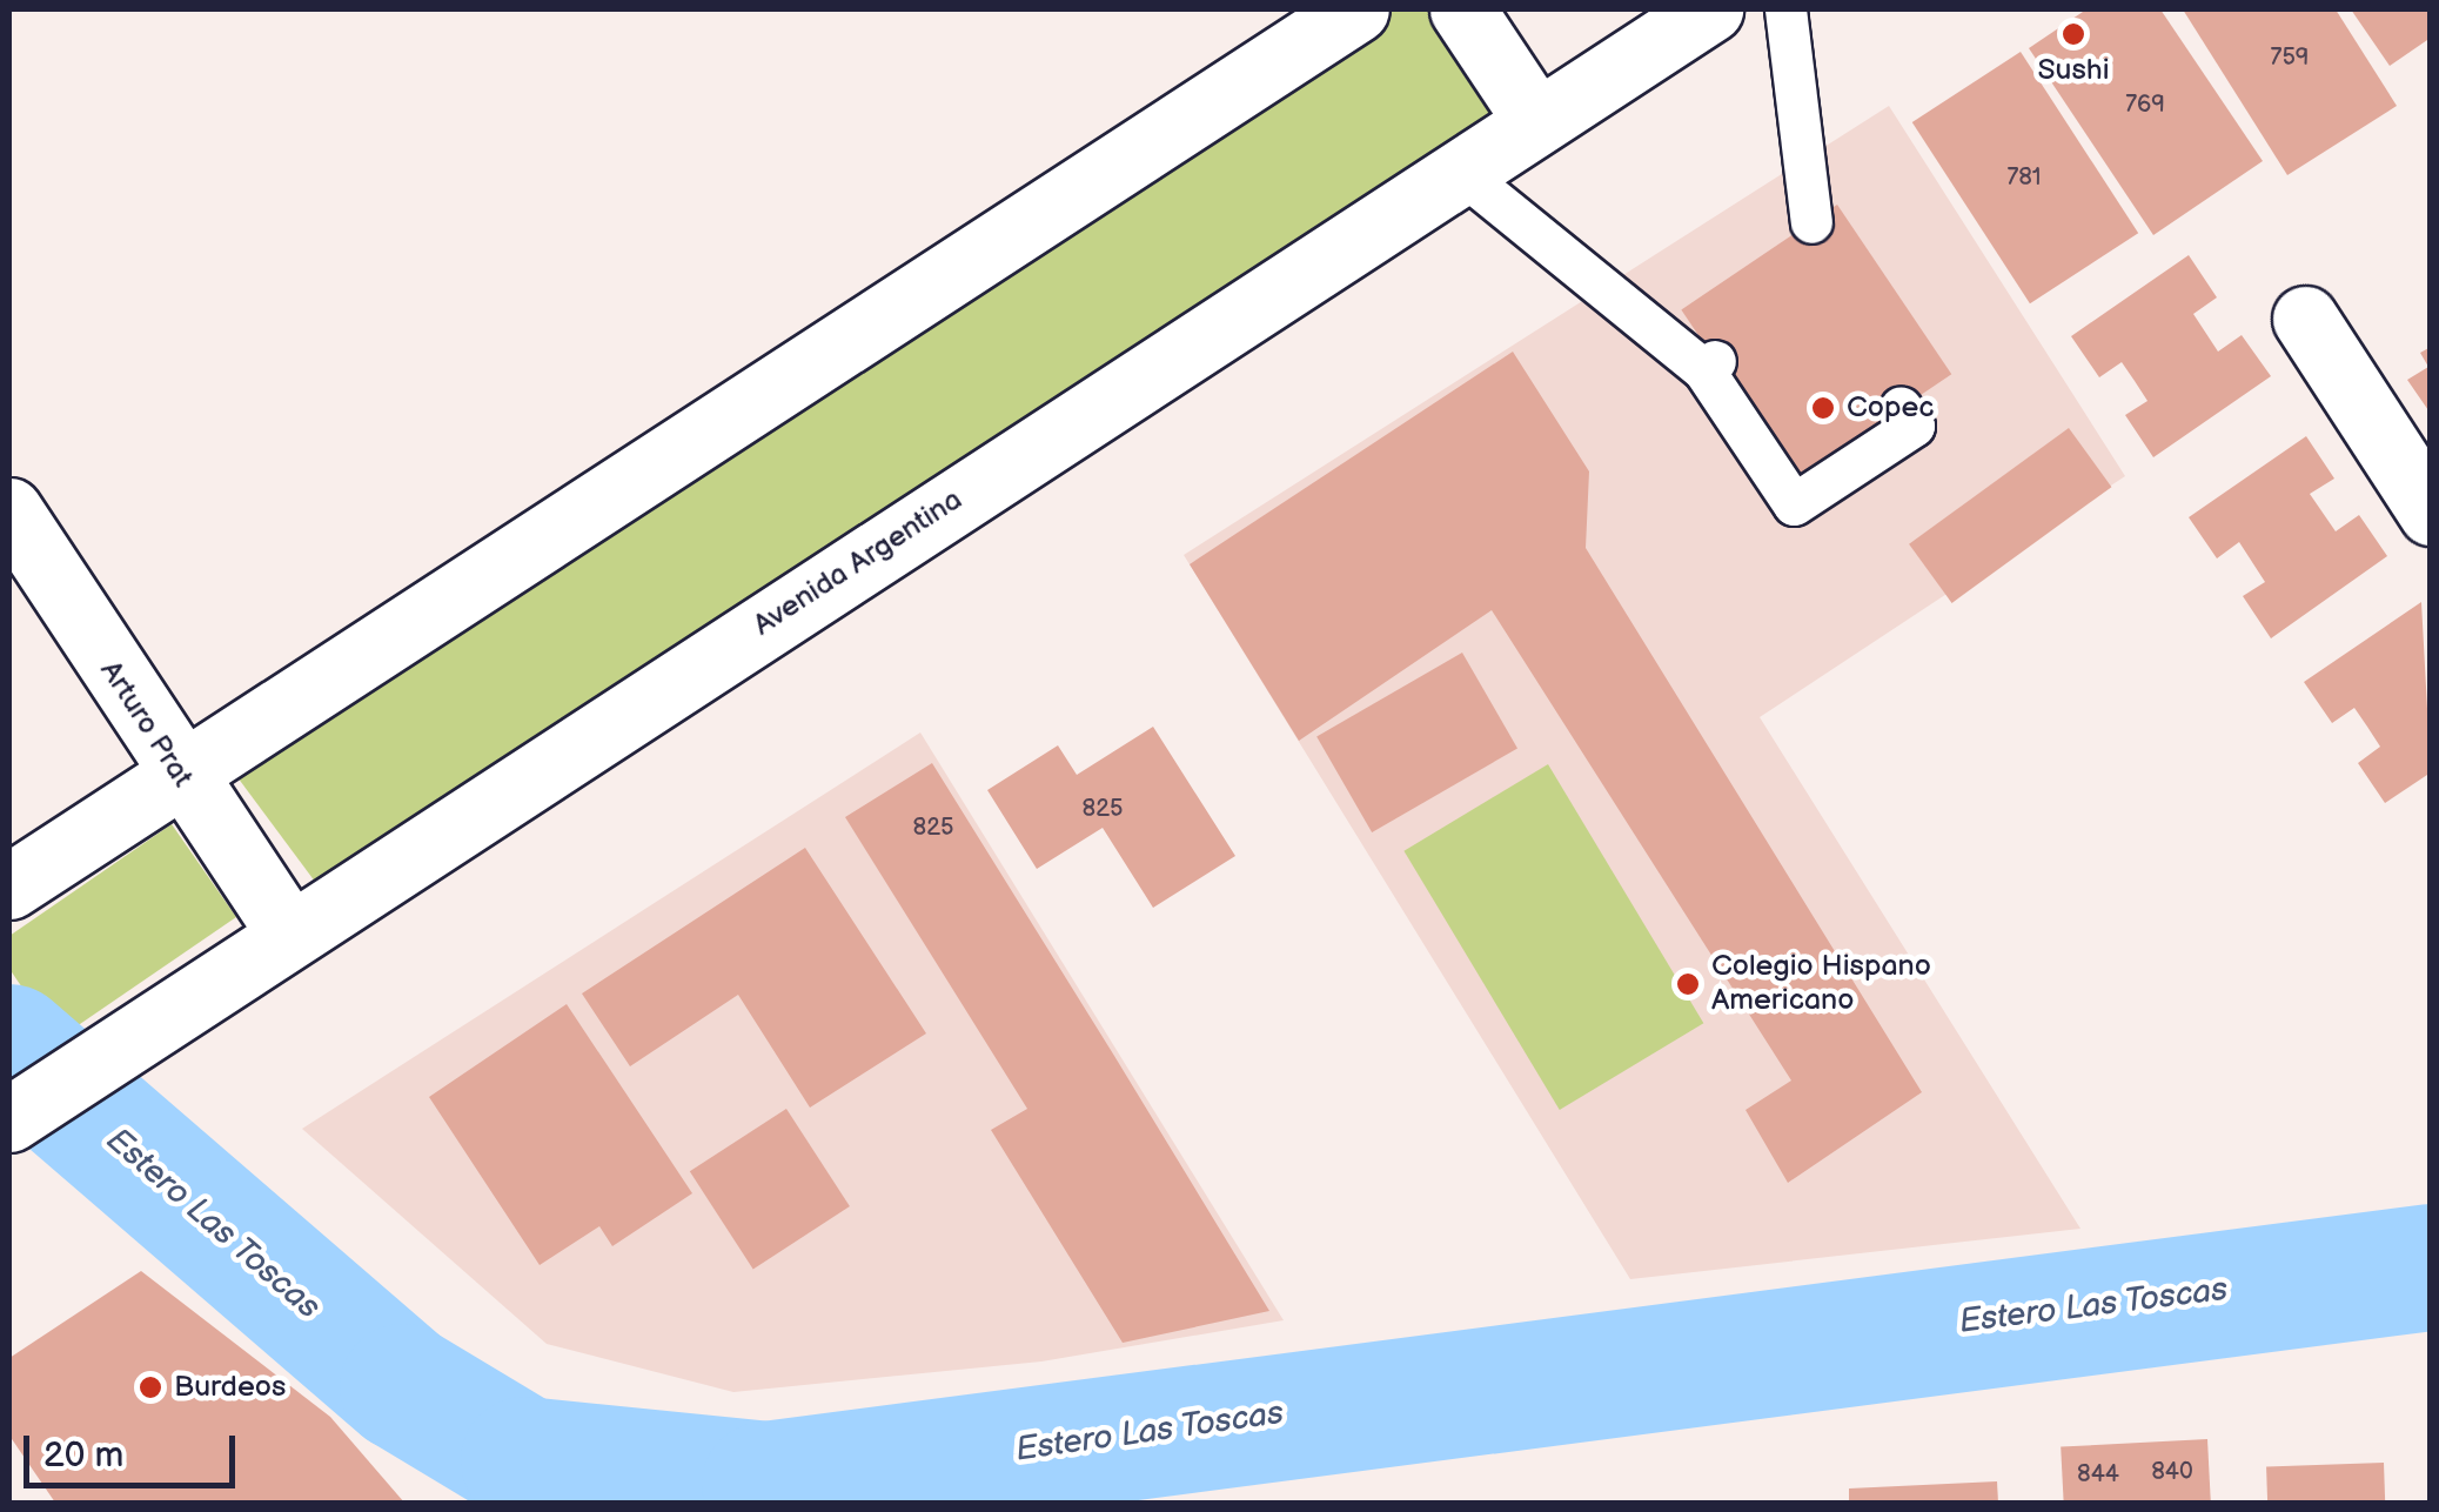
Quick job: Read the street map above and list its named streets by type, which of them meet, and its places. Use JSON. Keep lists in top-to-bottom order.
{
  "streets": {
    "main road": ["Avenida Argentina", "Arturo Prat"]
  },
  "crossings": [
    ["Avenida Argentina", "Arturo Prat"]
  ],
  "water": ["Estero Las Toscas"],
  "places": [
    "Sushi",
    "Copec",
    "Colegio Hispano Americano",
    "Burdeos"
  ],
  "house_numbers": [
    "759",
    "769",
    "781",
    "825",
    "825",
    "840",
    "844"
  ],
  "scale_bar": "20 m"
}
